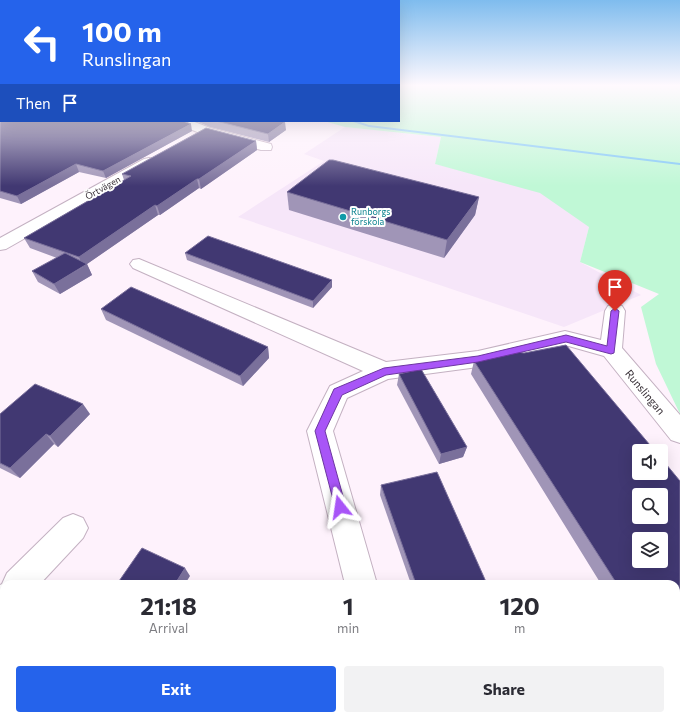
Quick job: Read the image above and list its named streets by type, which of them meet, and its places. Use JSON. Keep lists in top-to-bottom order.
{
  "streets": {
    "street": ["Örtvägen", "Runslingan"]
  },
  "places": ["Runborgs förskola"],
  "page": {
    "turn": ["100 m", "Runslingan"],
    "then": "Then",
    "eta": [
      "21:18",
      "Arrival",
      "1",
      "min",
      "120",
      "m"
    ],
    "buttons": ["Exit", "Share"]
  }
}
